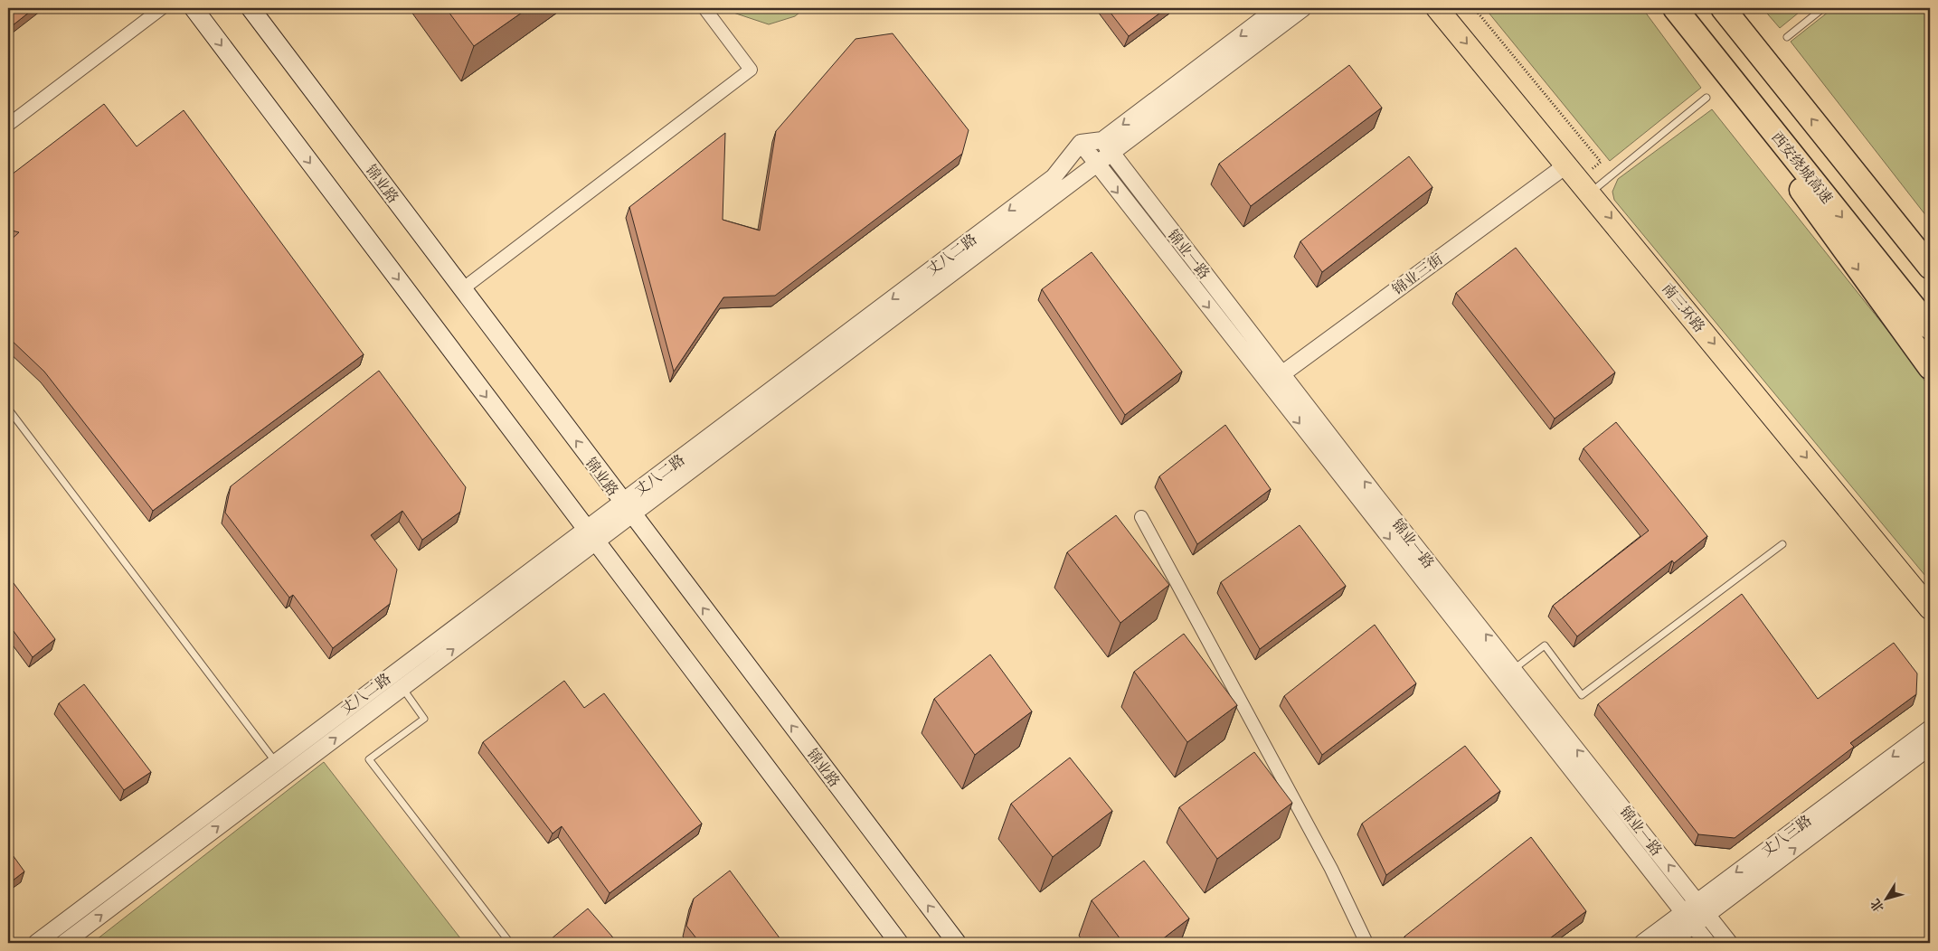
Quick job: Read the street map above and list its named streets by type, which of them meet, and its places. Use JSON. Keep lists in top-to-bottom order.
{
  "streets": {
    "highway": ["西安绕城高速", "南三环路"],
    "main road": ["锦业路"],
    "street": [
      "丈八二路",
      "锦业一路",
      "锦业三街",
      "丈八三路"
    ]
  },
  "crossings": [
    ["锦业路", "丈八二路"],
    ["丈八二路", "锦业一路"],
    ["锦业一路", "锦业三街"],
    ["锦业一路", "丈八三路"],
    ["锦业三街", "南三环路"]
  ],
  "north": "bottom left"
}
